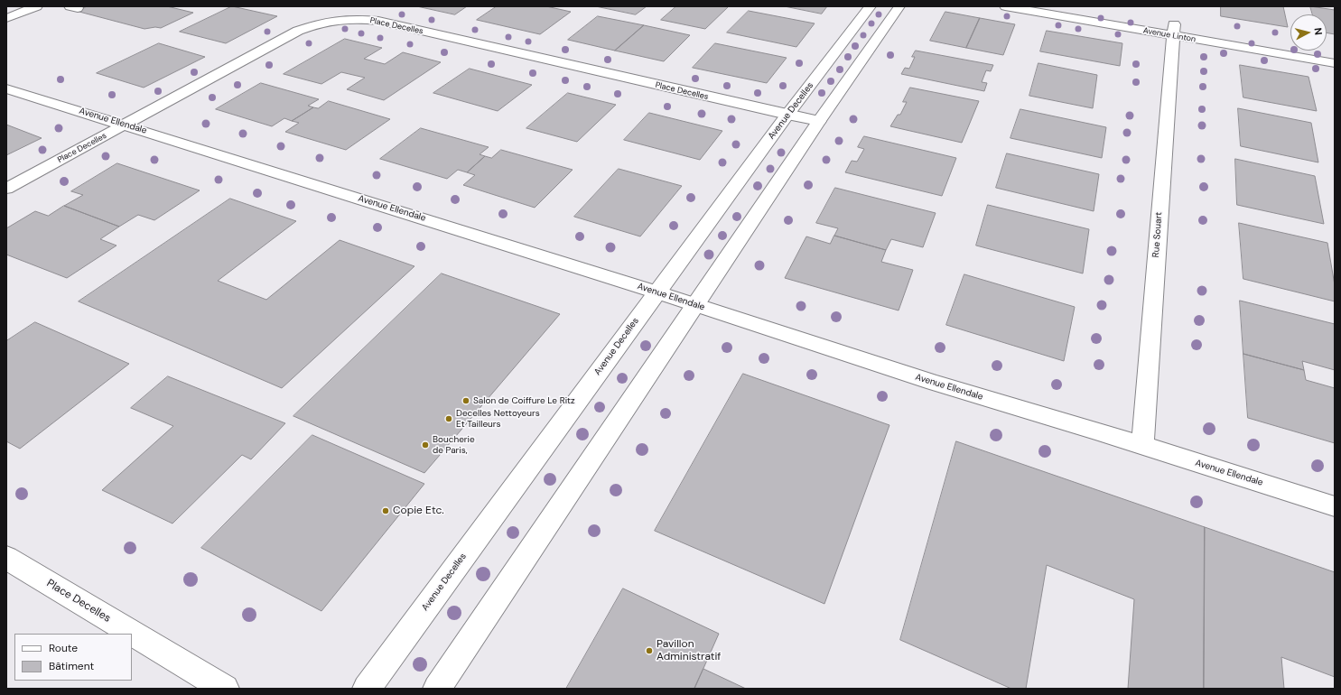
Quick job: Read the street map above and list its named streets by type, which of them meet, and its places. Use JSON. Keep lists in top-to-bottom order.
{
  "streets": {
    "street": [
      "Place Decelles",
      "Avenue Linton",
      "Avenue Decelles",
      "Avenue Ellendale",
      "Rue Souart"
    ]
  },
  "crossings": [
    ["Place Decelles", "Avenue Decelles"],
    ["Place Decelles", "Avenue Ellendale"],
    ["Avenue Linton", "Rue Souart"],
    ["Avenue Decelles", "Avenue Ellendale"],
    ["Avenue Ellendale", "Rue Souart"]
  ],
  "places": [
    "Salon de Coiffure Le Ritz",
    "Decelles Nettoyeurs Et Tailleurs",
    "Boucherie de Paris,",
    "Copie Etc.",
    "Pavillon Administratif"
  ],
  "legend": ["Route", "Bâtiment"],
  "north": "right"
}
